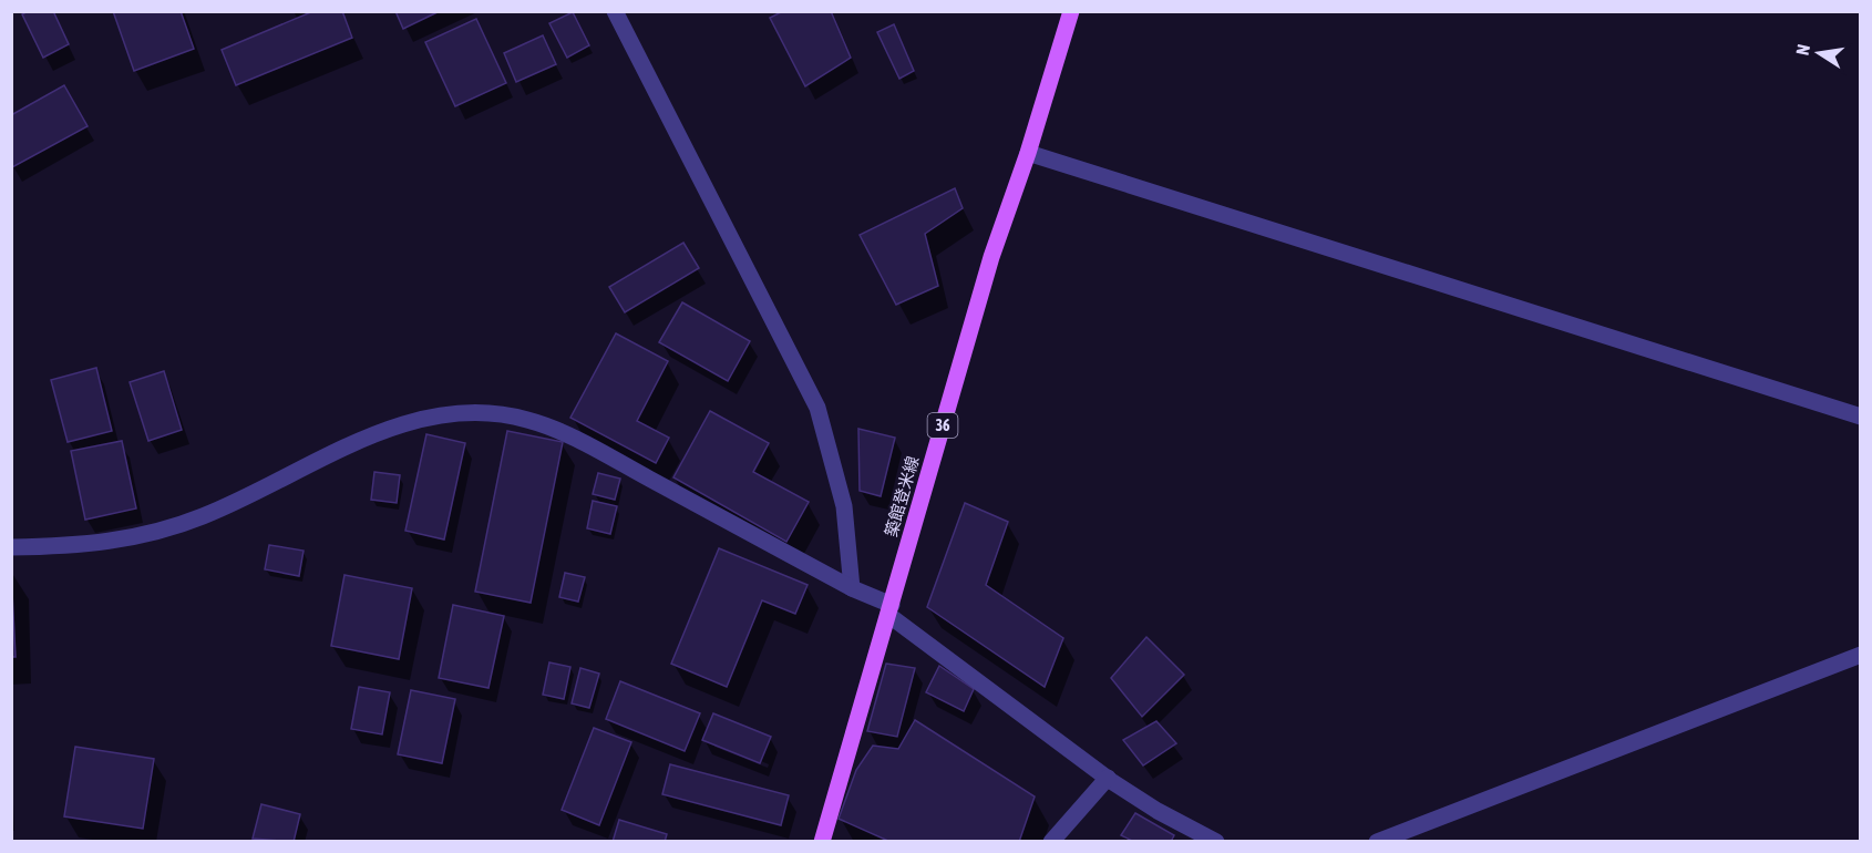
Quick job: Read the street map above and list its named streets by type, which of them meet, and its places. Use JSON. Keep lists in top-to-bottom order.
{
  "streets": {
    "main road": ["36", "築館登米線"]
  },
  "north": "left"
}
